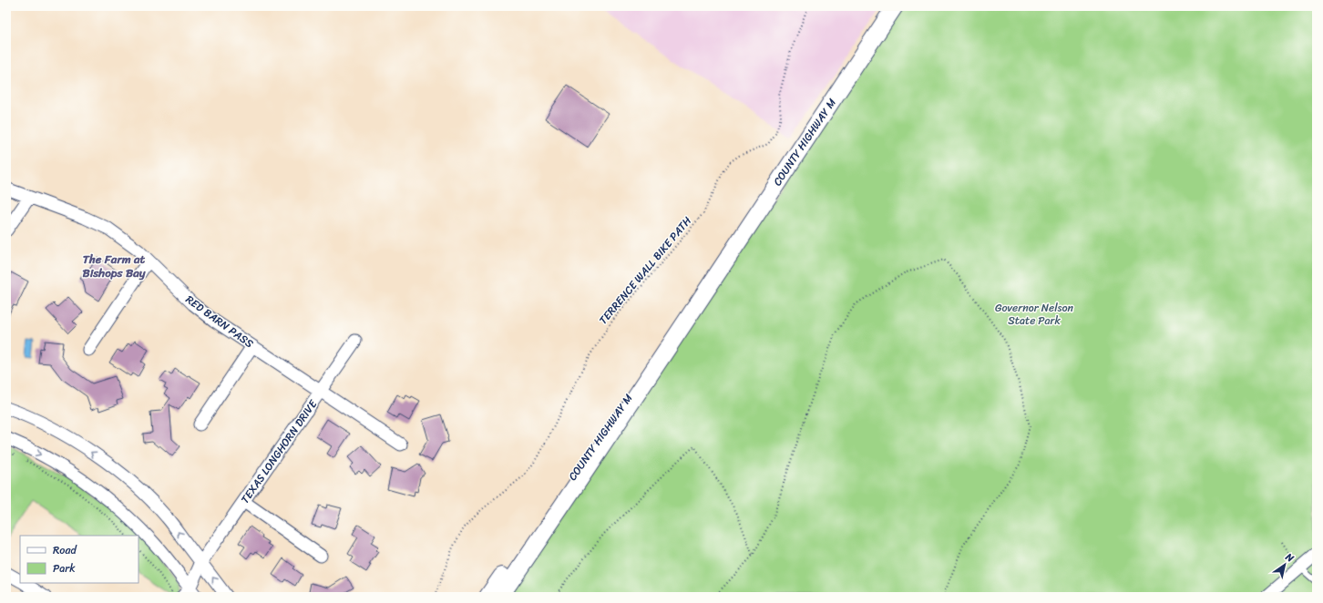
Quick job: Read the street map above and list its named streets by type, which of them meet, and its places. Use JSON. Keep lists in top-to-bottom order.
{
  "streets": {
    "main road": ["COUNTY HIGHWAY M"],
    "street": ["RED BARN PASS", "TEXAS LONGHORN DRIVE"],
    "path": ["TERRENCE WALL BIKE PATH"]
  },
  "crossings": [
    ["RED BARN PASS", "TEXAS LONGHORN DRIVE"]
  ],
  "districts": ["The Farm at Bishops Bay"],
  "parks": ["Governor Nelson State Park"],
  "legend": ["Road", "Park"],
  "north": "top right"
}
